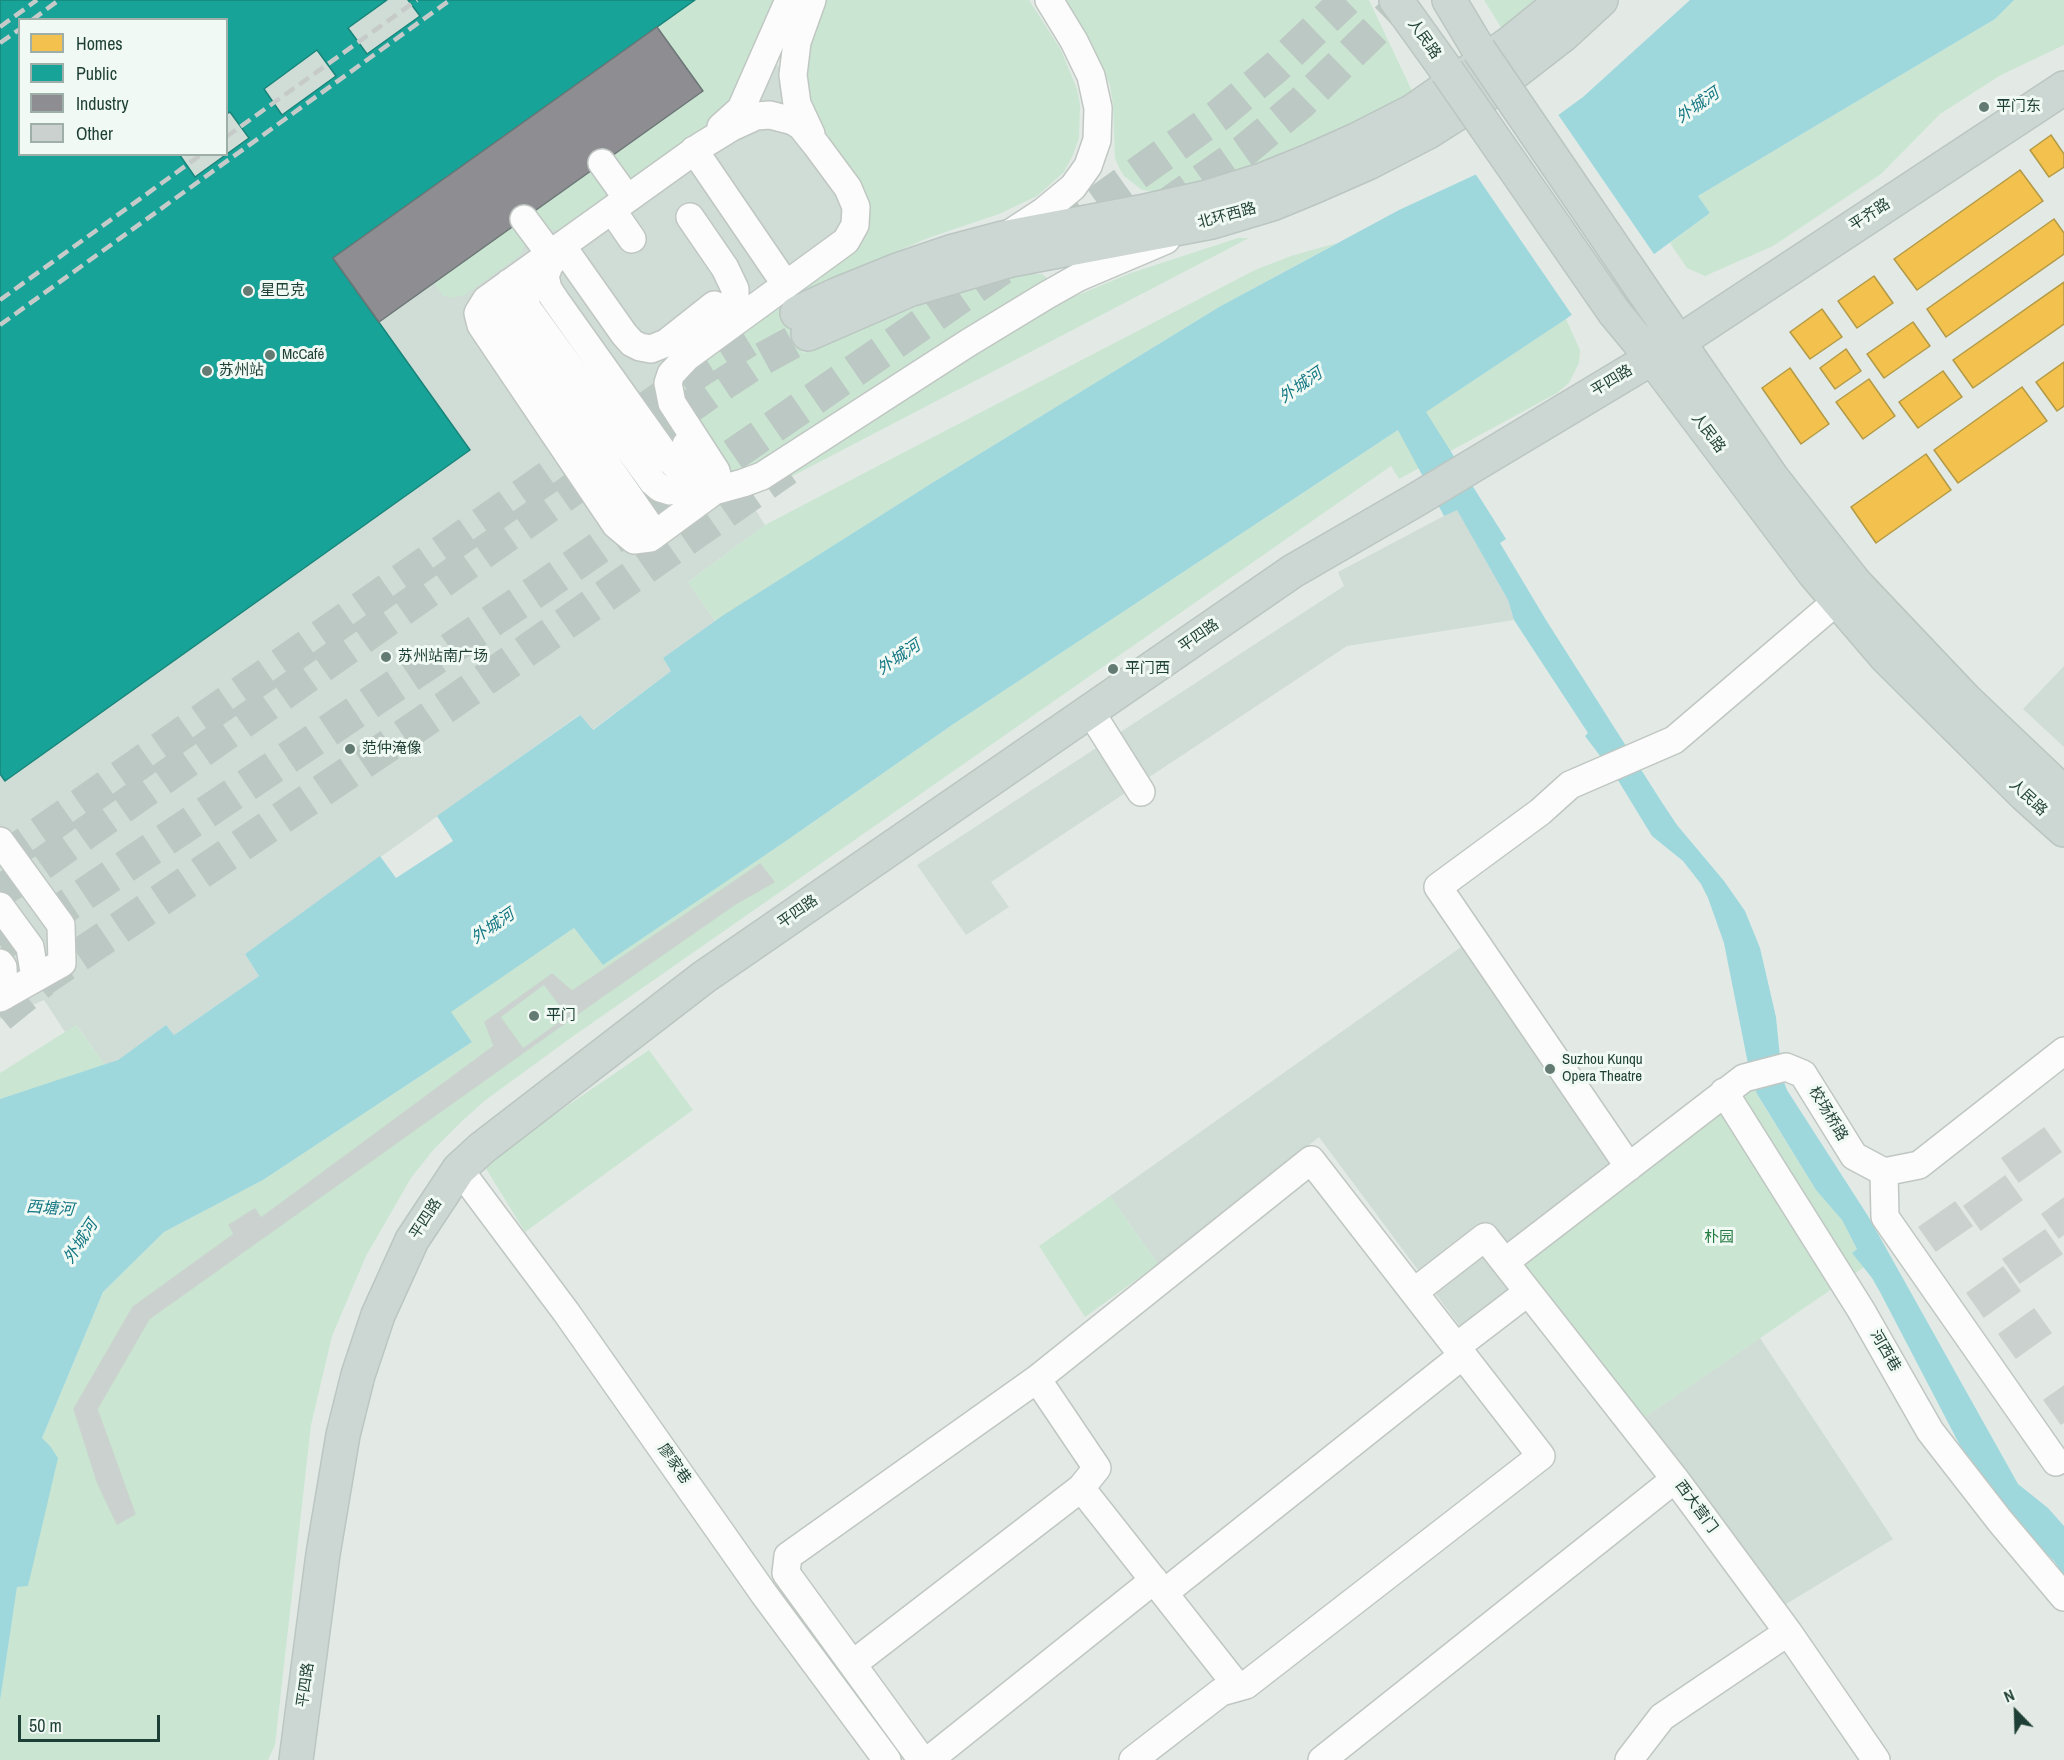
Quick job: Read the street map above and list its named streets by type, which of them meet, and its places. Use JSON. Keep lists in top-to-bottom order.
{
  "streets": {
    "main road": [
      "人民路",
      "平齐路",
      "北环西路",
      "平四路"
    ],
    "street": [
      "校场桥路",
      "河西巷",
      "廖家巷",
      "西大营门"
    ]
  },
  "crossings": [
    ["人民路", "平齐路"],
    ["人民路", "平四路"],
    ["平齐路", "平四路"],
    ["平四路", "廖家巷"],
    ["校场桥路", "河西巷"],
    ["校场桥路", "西大营门"]
  ],
  "water": ["外城河", "西塘河"],
  "parks": ["朴园"],
  "places": [
    "平门东",
    "星巴克",
    "McCafé",
    "苏州站",
    "苏州站南广场",
    "平门西",
    "范仲淹像",
    "平门",
    "Suzhou Kunqu Opera Theatre"
  ],
  "legend": [
    "Homes",
    "Public",
    "Industry",
    "Other"
  ],
  "scale_bar": "50 m",
  "north": "top left"
}
